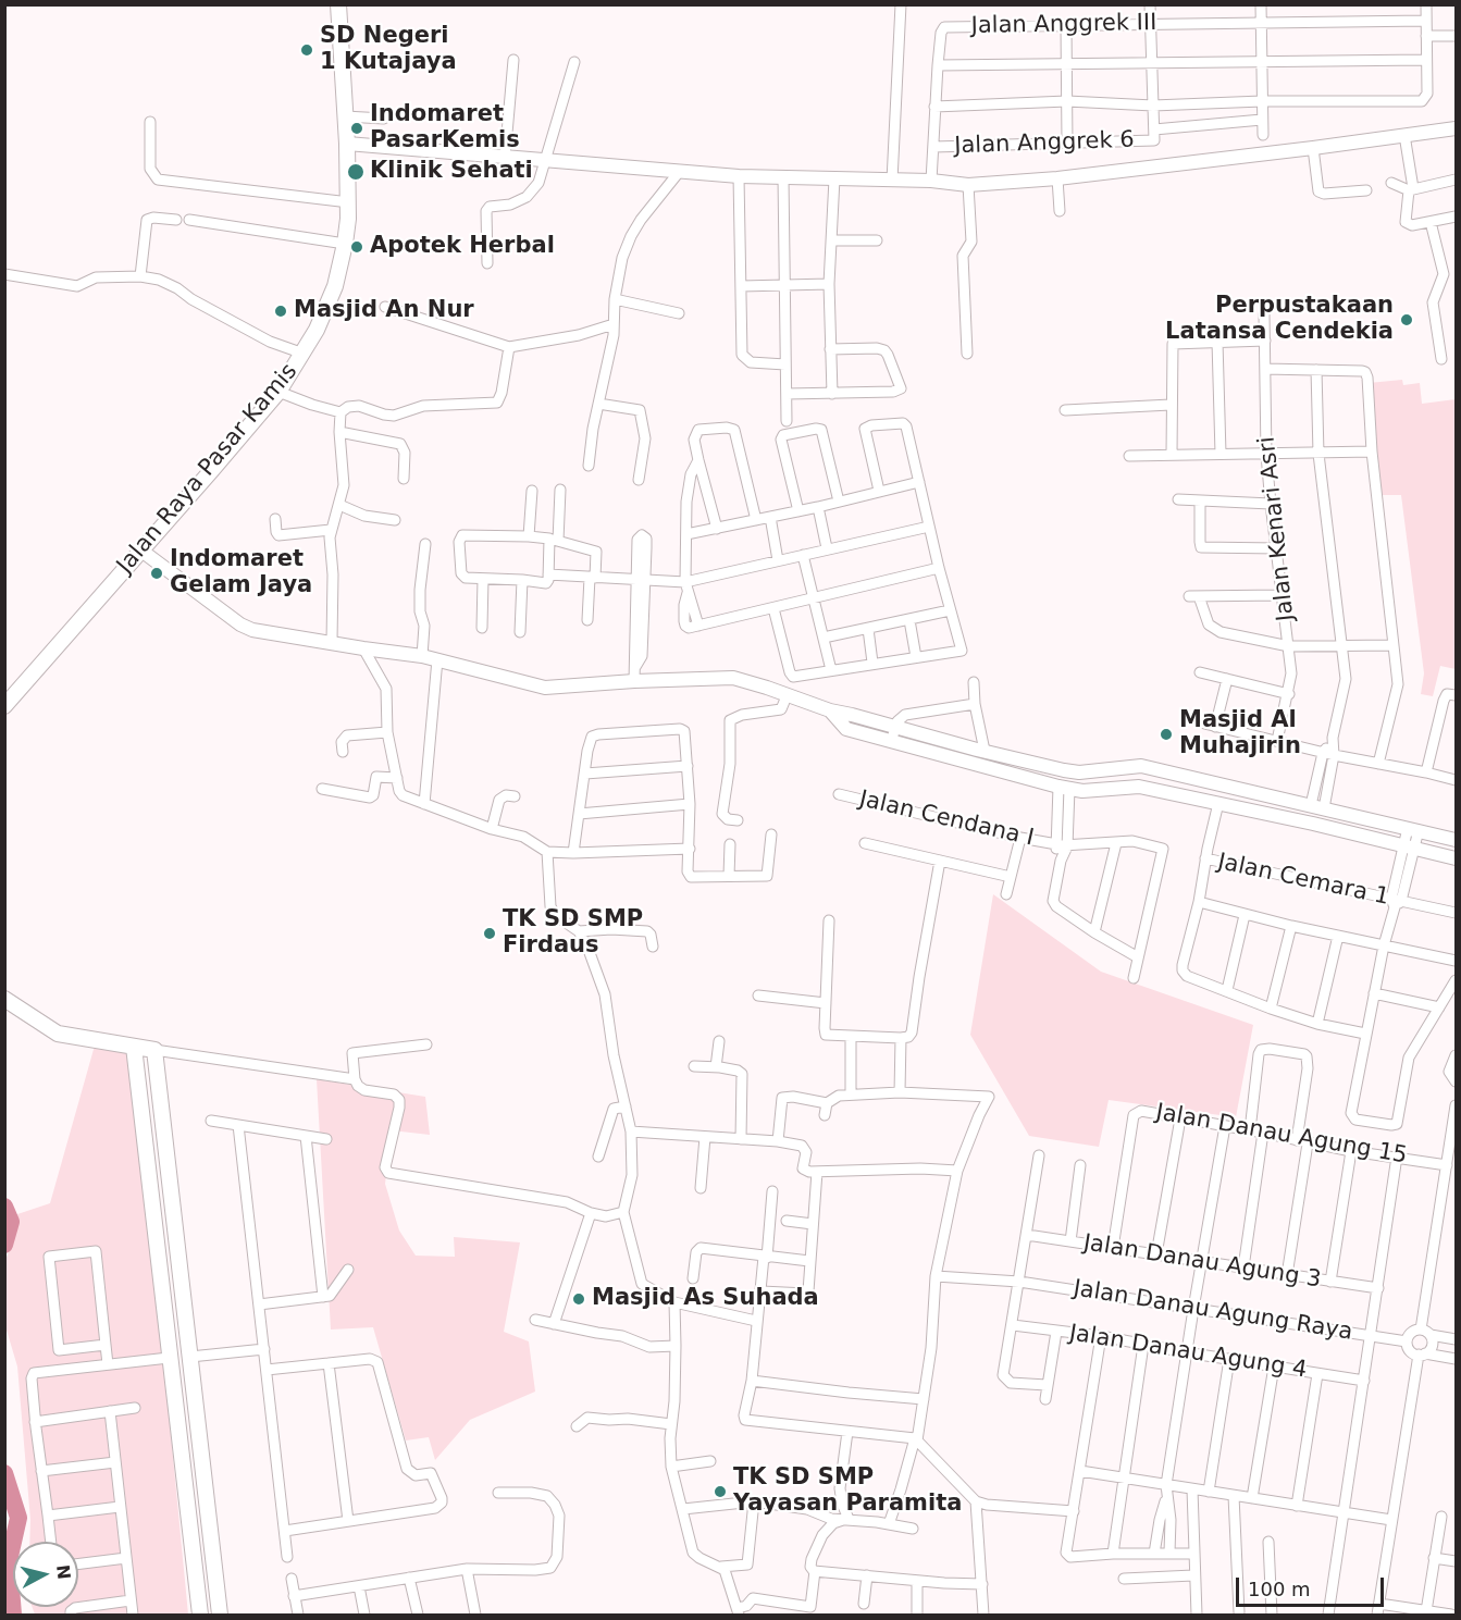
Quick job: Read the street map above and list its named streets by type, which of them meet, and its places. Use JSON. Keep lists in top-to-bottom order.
{
  "streets": {
    "main road": ["Jalan Raya Pasar Kamis"],
    "street": [
      "Jalan Anggrek III",
      "Jalan Anggrek 6",
      "Jalan Kenari Asri",
      "Jalan Cendana I",
      "Jalan Cemara 1",
      "Jalan Danau Agung 15",
      "Jalan Danau Agung 3",
      "Jalan Danau Agung Raya",
      "Jalan Danau Agung 4"
    ]
  },
  "crossings": [
    ["Jalan Danau Agung 15", "Jalan Danau Agung 3"]
  ],
  "places": [
    "SD Negeri 1 Kutajaya",
    "Indomaret PasarKemis",
    "Klinik Sehati",
    "Apotek Herbal",
    "Masjid An Nur",
    "Perpustakaan Latansa Cendekia",
    "Indomaret Gelam Jaya",
    "Masjid Al Muhajirin",
    "TK SD SMP Firdaus",
    "Masjid As Suhada",
    "TK SD SMP Yayasan Paramita"
  ],
  "scale_bar": "100 m",
  "north": "right"
}
